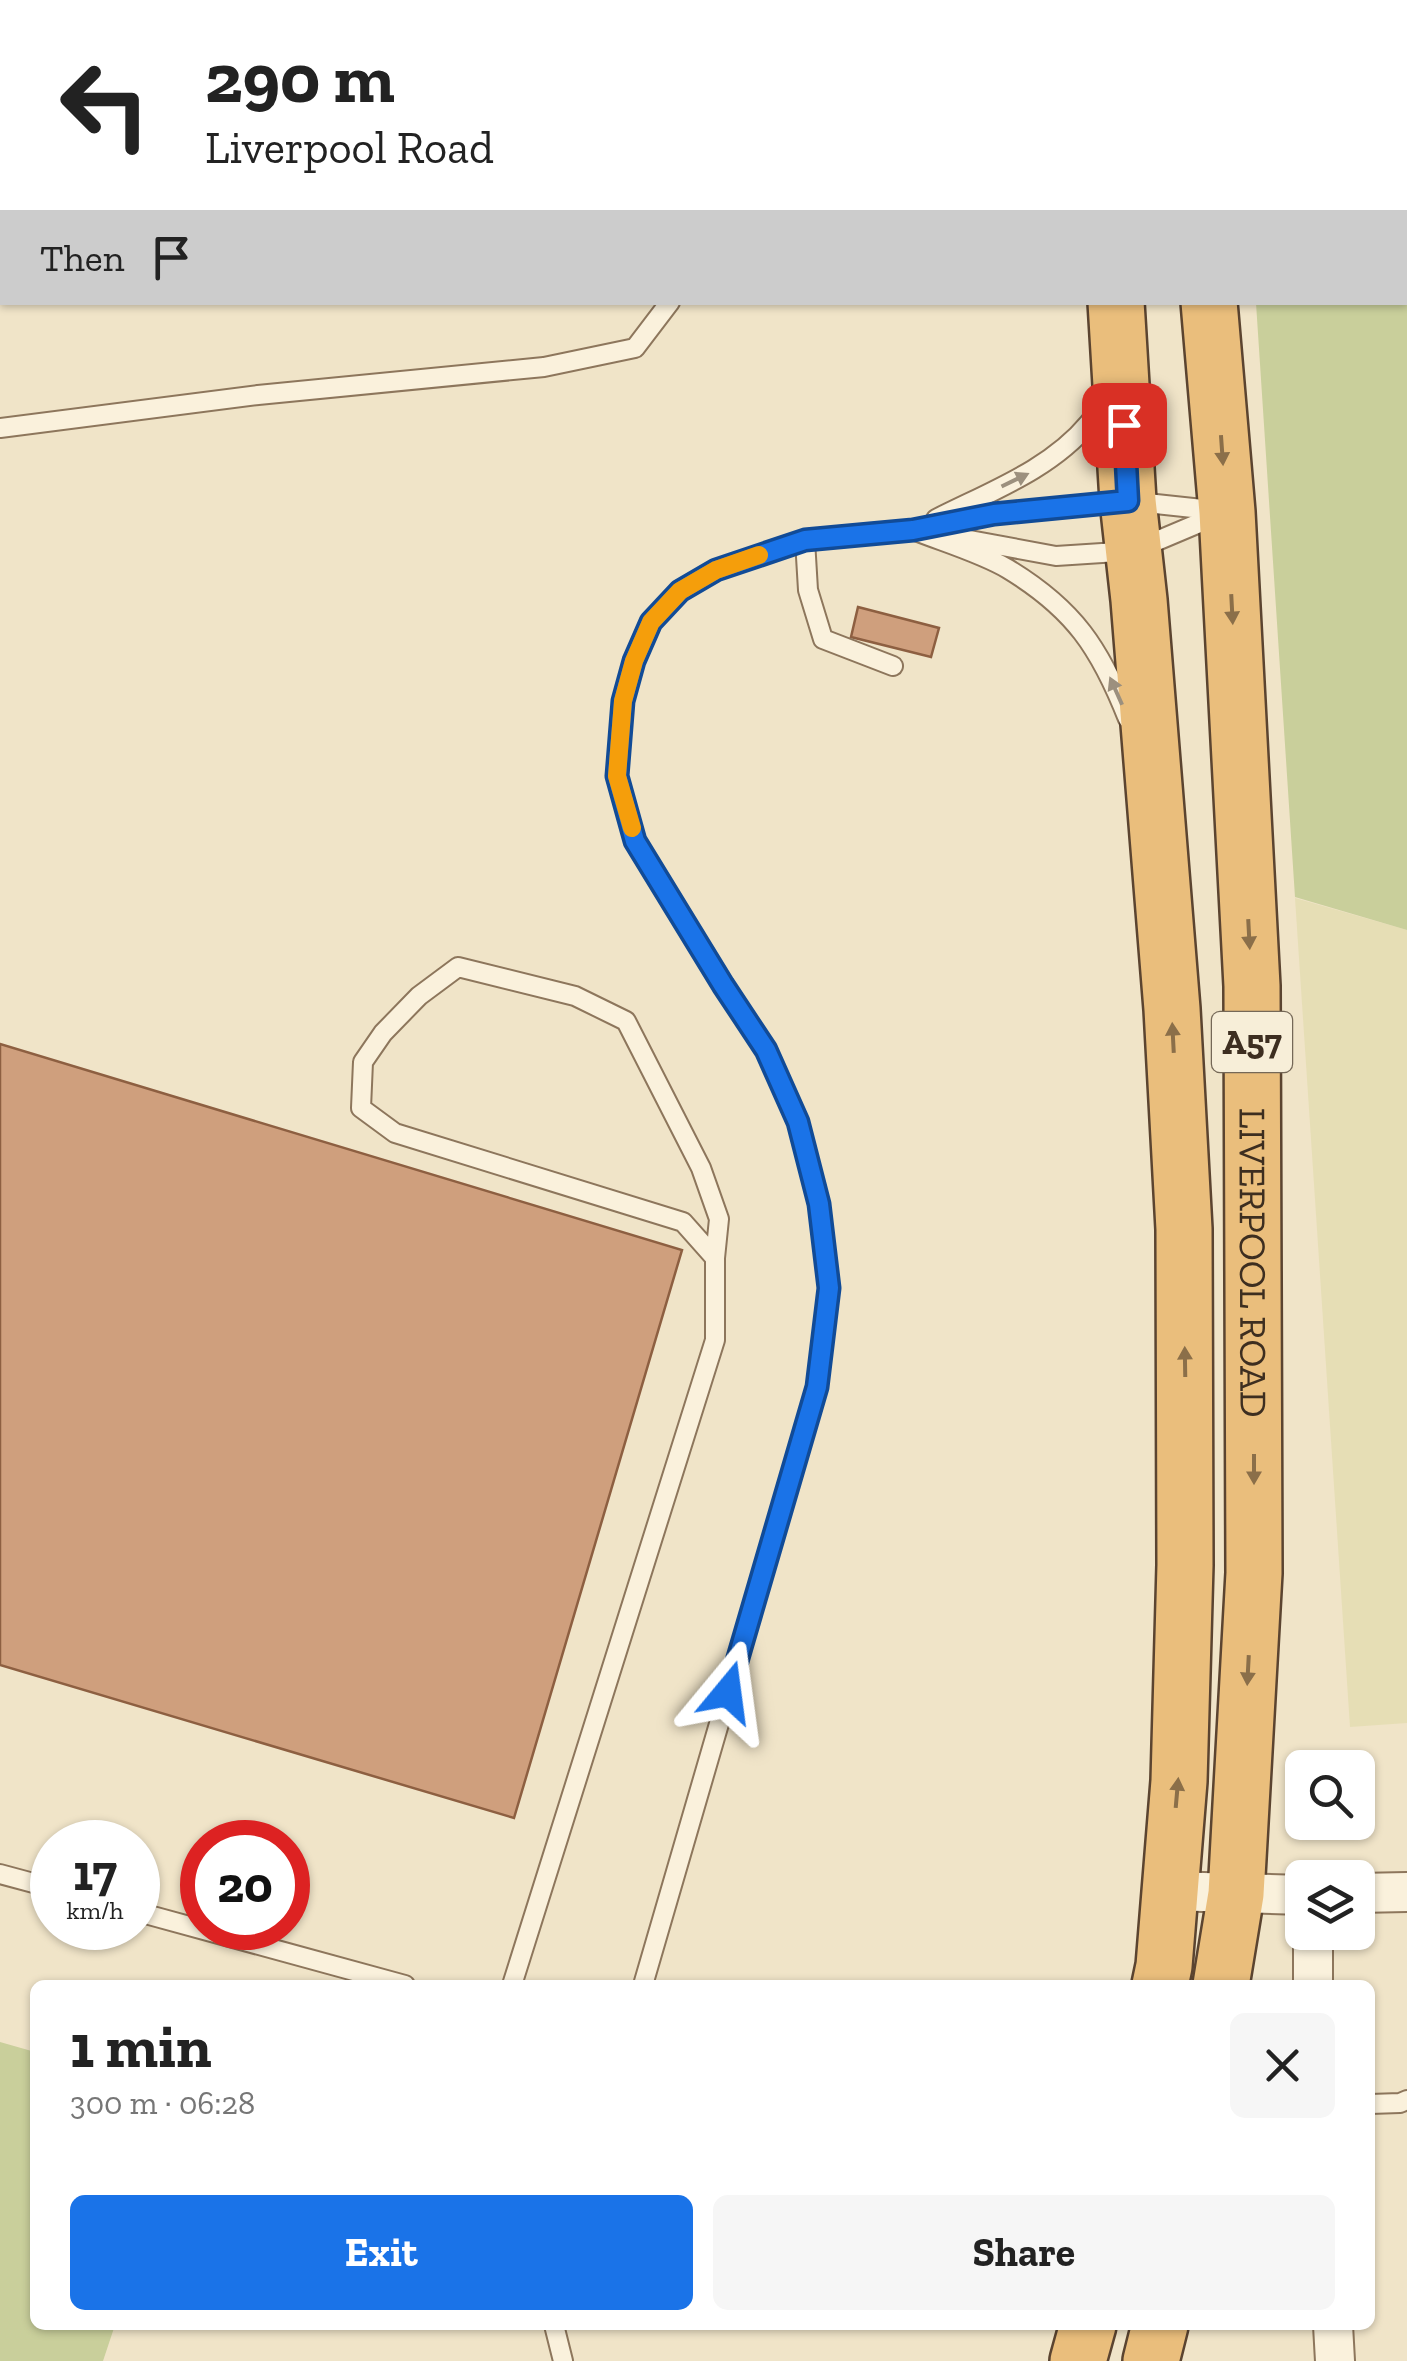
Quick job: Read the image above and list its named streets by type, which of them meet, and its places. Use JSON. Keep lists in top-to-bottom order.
{
  "streets": {
    "highway": ["A57", "LIVERPOOL ROAD"]
  },
  "page": {
    "turn": ["290 m", "Liverpool Road"],
    "then": "Then",
    "speed": "17 km/h",
    "limit": "20",
    "heading": ["1 min", "300 m · 06:28"],
    "buttons": ["Exit", "Share"]
  }
}
